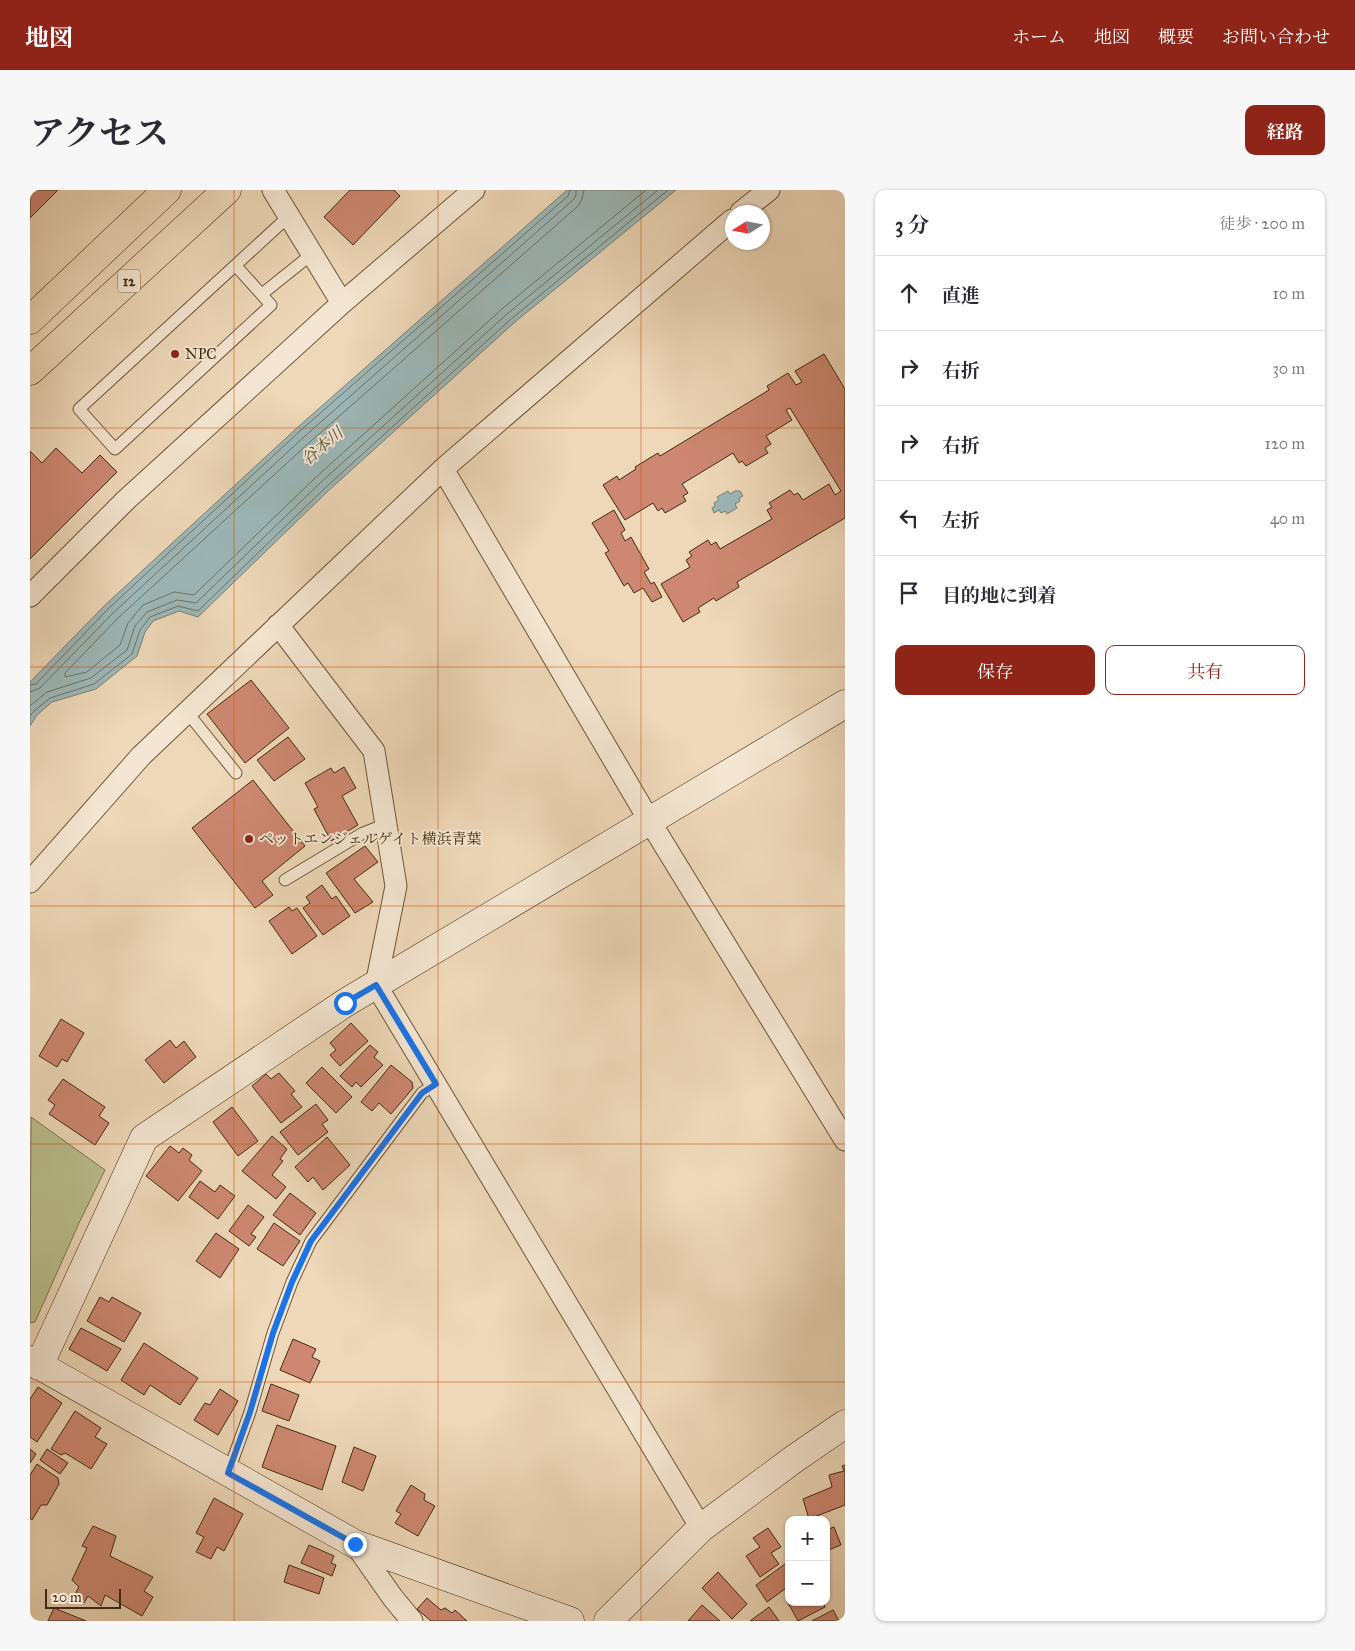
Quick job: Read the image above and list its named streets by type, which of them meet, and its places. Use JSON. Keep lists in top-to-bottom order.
{
  "streets": {
    "main road": ["12"]
  },
  "water": ["谷本川"],
  "places": ["NPC", "ペットエンジェルゲイト横浜青葉"],
  "scale_bar": "20 m",
  "north": "left",
  "page": {
    "header": "地図",
    "nav": [
      "ホーム",
      "地図",
      "概要",
      "お問い合わせ"
    ],
    "title": "アクセス",
    "buttons": [
      "経路",
      ["保存", "共有"]
    ],
    "heading": ["3 分", "徒歩 · 200 m"],
    "list": [
      ["直進", "10 m"],
      ["右折", "30 m"],
      ["右折", "120 m"],
      ["左折", "40 m"],
      "目的地に到着"
    ],
    "map_buttons": ["+", "−"],
    "scale": "20 m"
  }
}
